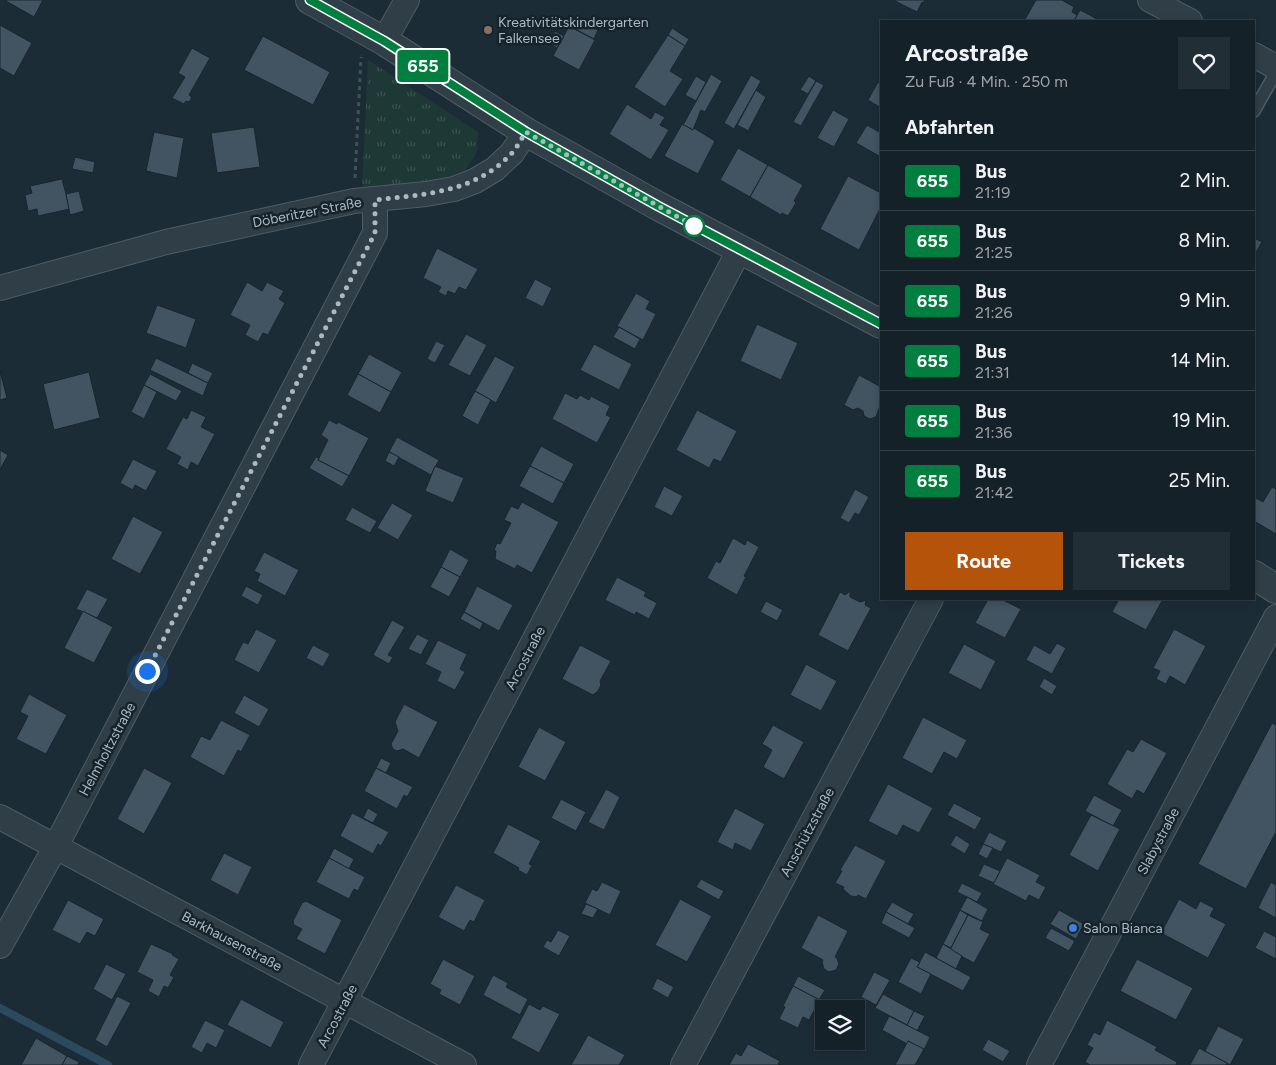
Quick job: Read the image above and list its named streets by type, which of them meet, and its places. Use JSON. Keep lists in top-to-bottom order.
{
  "streets": {
    "street": [
      "Döberitzer Straße",
      "Arcostraße",
      "Helmholtzstraße",
      "Anschützstraße",
      "Slabystraße",
      "Barkhausenstraße"
    ]
  },
  "crossings": [
    ["Döberitzer Straße", "Helmholtzstraße"],
    ["Arcostraße", "Barkhausenstraße"],
    ["Helmholtzstraße", "Barkhausenstraße"]
  ],
  "places": ["Kreativitätskindergarten Falkensee", "Salon Bianca"],
  "lines": ["bus line 655"],
  "page": {
    "on_map": "655",
    "heading": [
      ["Arcostraße", "Zu Fuß · 4 Min. · 250 m"],
      "Abfahrten"
    ],
    "list": [
      {
        "mark": "655",
        "name": "Bus",
        "note": "21:19",
        "value": "2 Min."
      },
      {
        "mark": "655",
        "name": "Bus",
        "note": "21:25",
        "value": "8 Min."
      },
      {
        "mark": "655",
        "name": "Bus",
        "note": "21:26",
        "value": "9 Min."
      },
      {
        "mark": "655",
        "name": "Bus",
        "note": "21:31",
        "value": "14 Min."
      },
      {
        "mark": "655",
        "name": "Bus",
        "note": "21:36",
        "value": "19 Min."
      },
      {
        "mark": "655",
        "name": "Bus",
        "note": "21:42",
        "value": "25 Min."
      }
    ],
    "buttons": ["Route", "Tickets"]
  }
}
